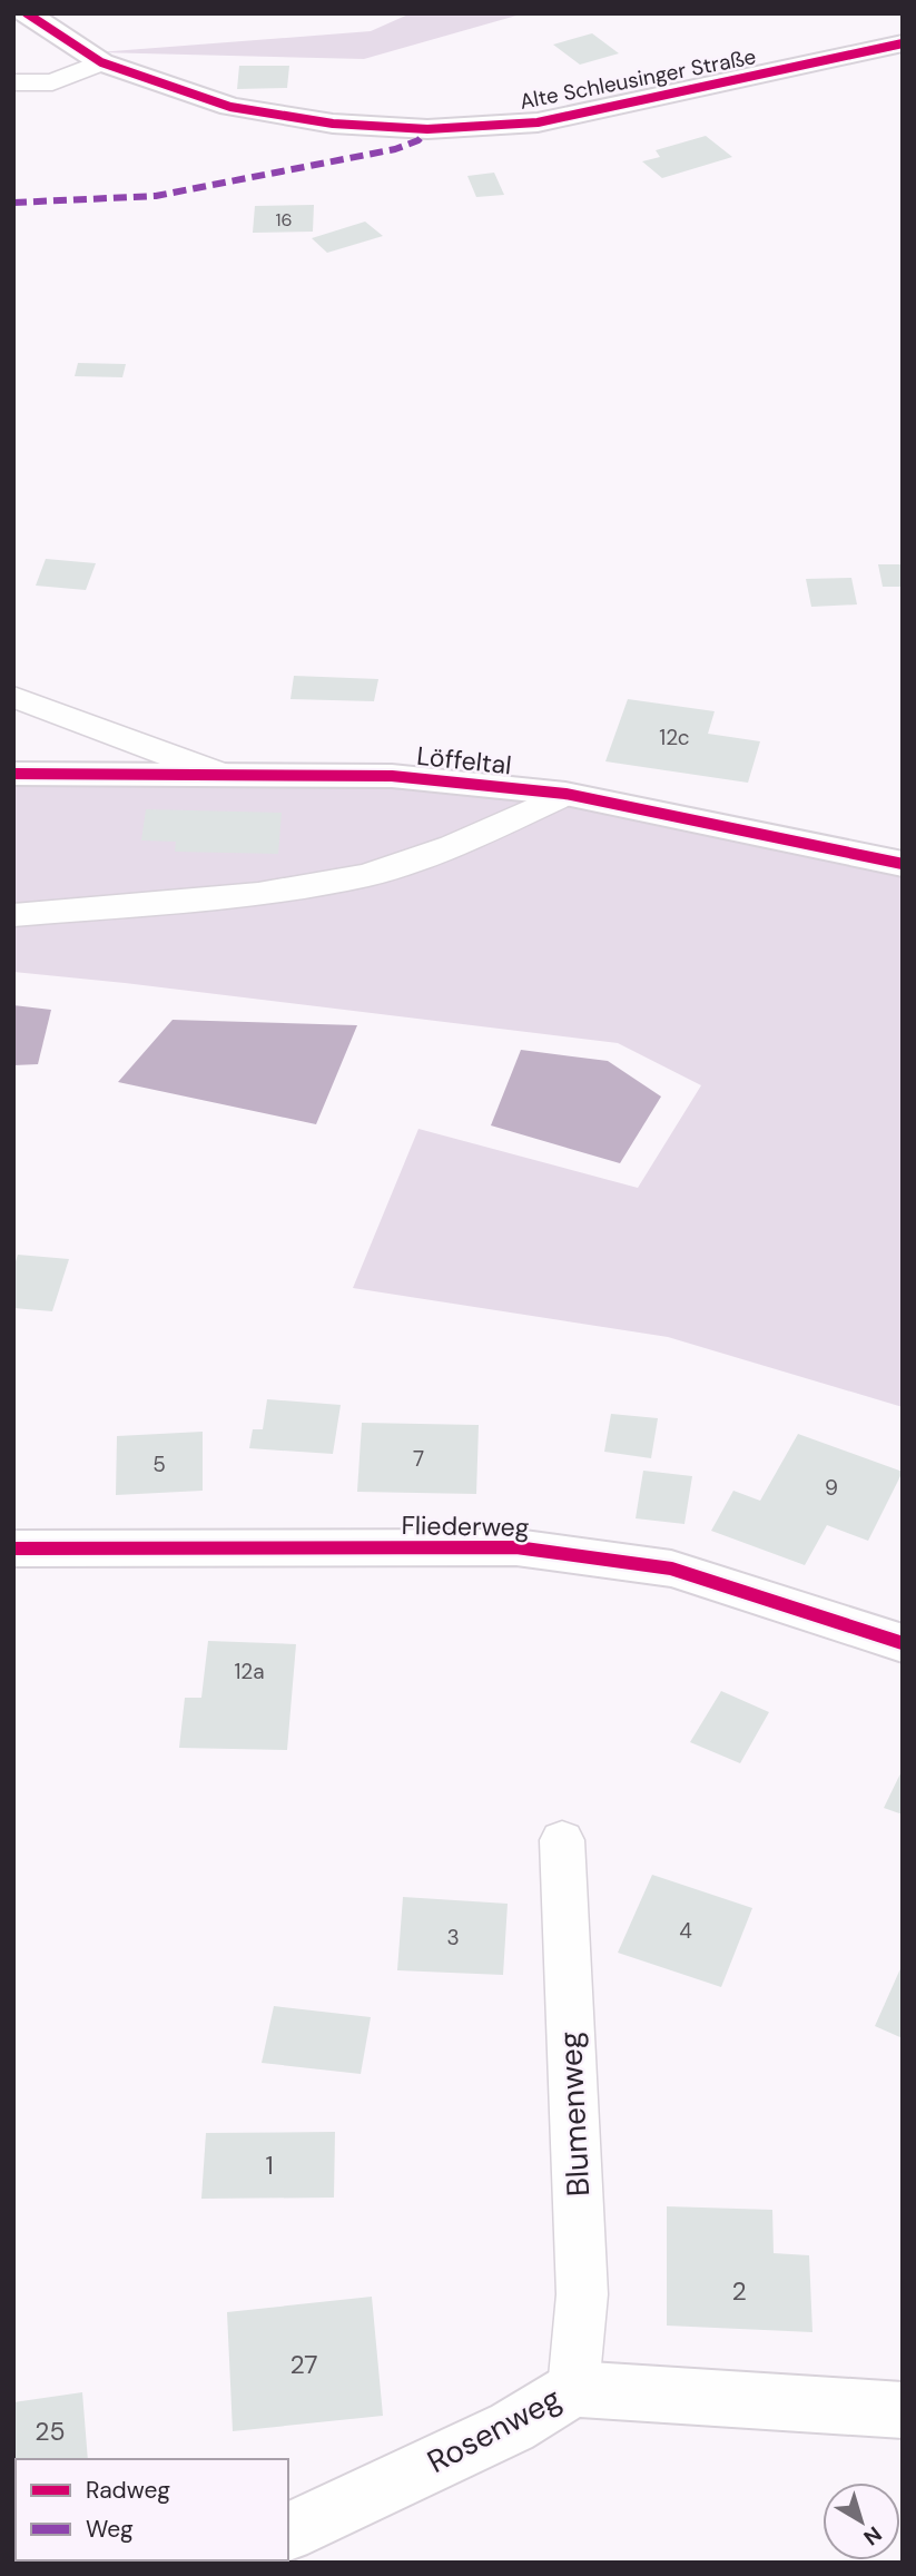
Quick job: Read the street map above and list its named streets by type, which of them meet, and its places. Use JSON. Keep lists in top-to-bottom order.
{
  "streets": {
    "street": [
      "Alte Schleusinger Straße",
      "Löffeltal",
      "Fliederweg",
      "Rosenweg"
    ],
    "lane": ["Blumenweg"]
  },
  "crossings": [
    ["Blumenweg", "Rosenweg"]
  ],
  "house_numbers": [
    "16",
    "12c",
    "7",
    "5",
    "9",
    "12a",
    "4",
    "3",
    "1",
    "2",
    "27",
    "25"
  ],
  "legend": ["Radweg", "Weg"],
  "north": "bottom right"
}
